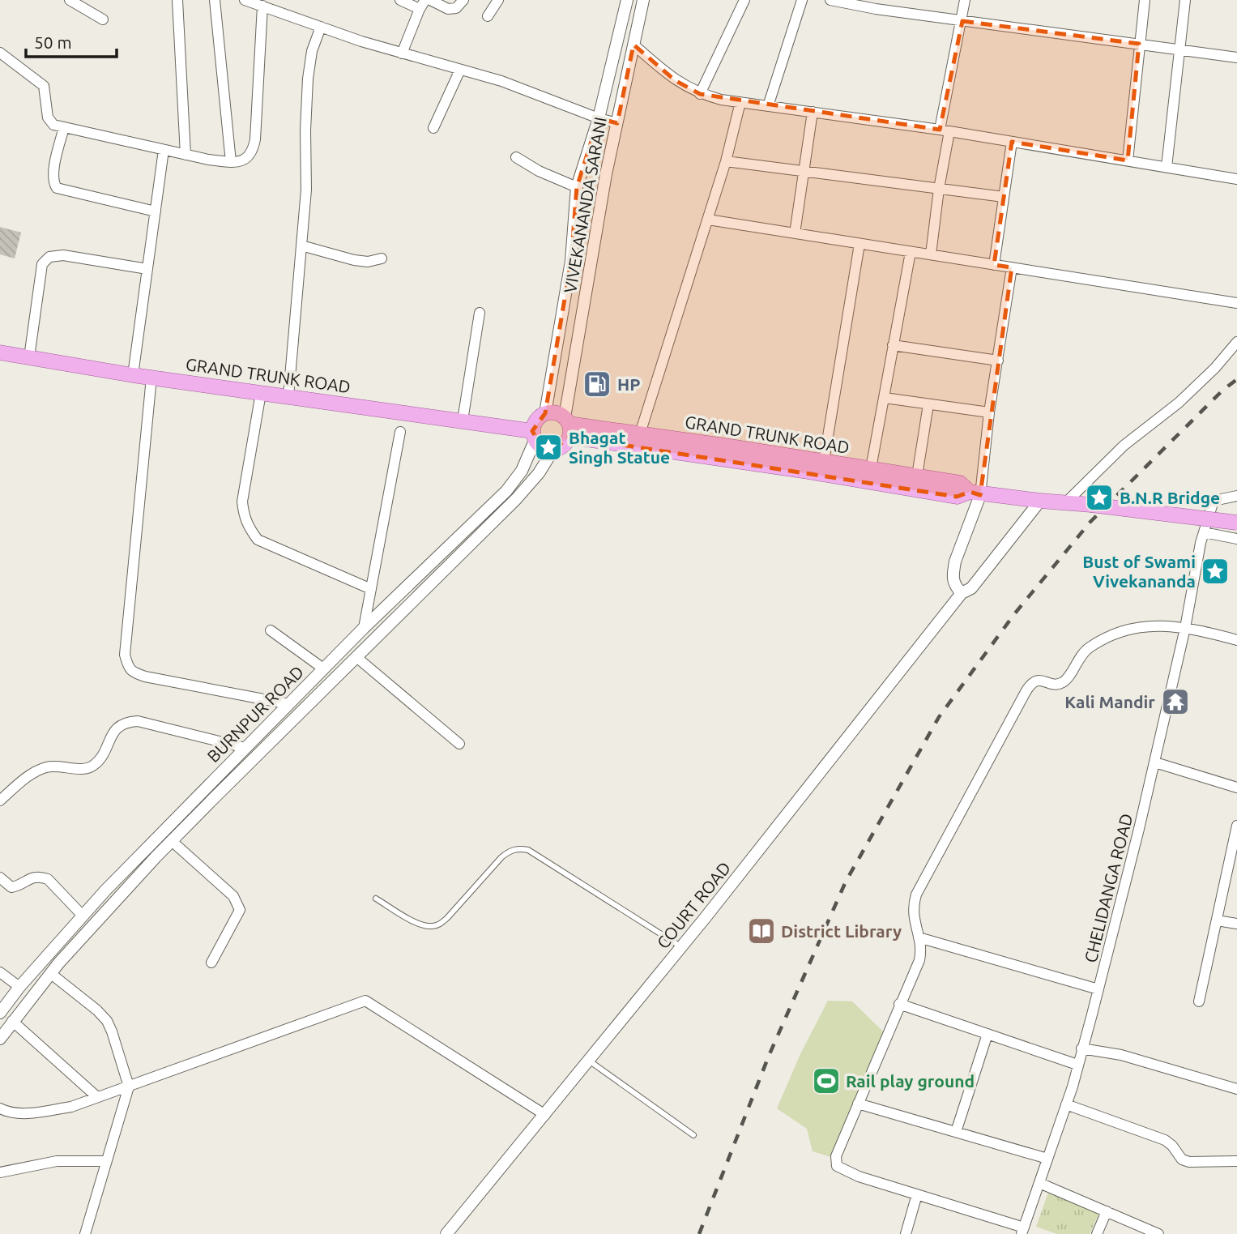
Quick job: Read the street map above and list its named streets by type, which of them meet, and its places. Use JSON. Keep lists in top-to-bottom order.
{
  "streets": {
    "main road": ["GRAND TRUNK ROAD"],
    "street": [
      "VIVEKANANDA SARANI",
      "BURNPUR ROAD",
      "CHELIDANGA ROAD",
      "COURT ROAD"
    ]
  },
  "crossings": [
    ["VIVEKANANDA SARANI", "GRAND TRUNK ROAD"],
    ["VIVEKANANDA SARANI", "BURNPUR ROAD"],
    ["GRAND TRUNK ROAD", "BURNPUR ROAD"]
  ],
  "places": {
    "fuel station": ["HP"],
    "place": ["Bhagat Singh Statue", "B.N.R Bridge", "Bust of Swami Vivekananda"],
    "temple": ["Kali Mandir"],
    "library": ["District Library"],
    "sports": ["Rail play ground"]
  },
  "scale_bar": "50 m"
}
